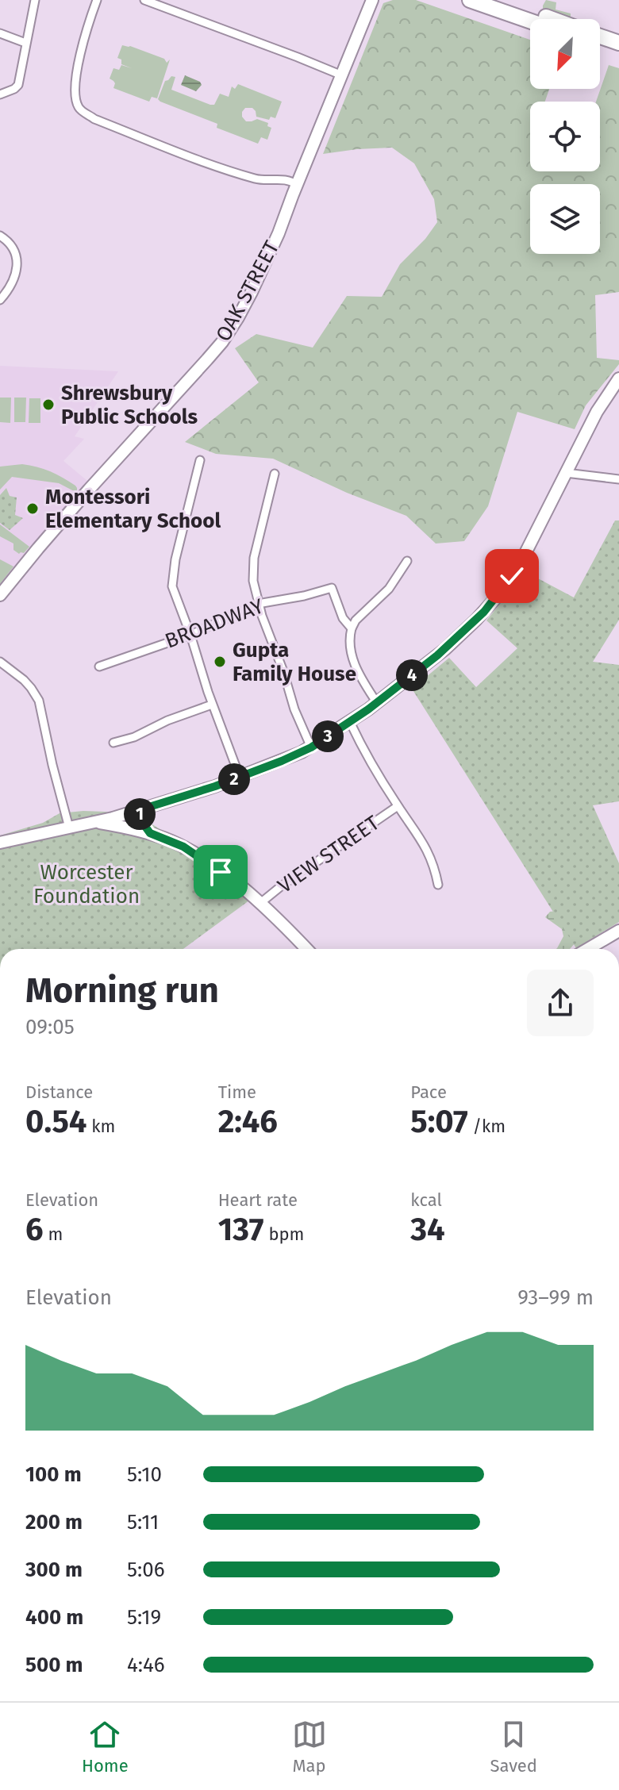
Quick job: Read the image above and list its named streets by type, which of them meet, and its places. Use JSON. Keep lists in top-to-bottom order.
{
  "streets": {
    "street": ["OAK STREET", "BROADWAY", "VIEW STREET"]
  },
  "parks": ["Worcester Foundation"],
  "places": ["Shrewsbury Public Schools", "Montessori Elementary School", "Gupta Family House"],
  "north": "bottom left",
  "page": {
    "pins": [
      "4",
      "3",
      "2",
      "1"
    ],
    "heading": ["Morning run", "09:05"],
    "stats": [
      ["Distance", "0.54 km"],
      ["Time", "2:46"],
      ["Pace", "5:07 /km"],
      ["Elevation", "6 m"],
      ["Heart rate", "137 bpm"],
      ["kcal", "34"]
    ],
    "chart": ["Elevation", "93–99 m"],
    "list": [
      {
        "name": "100 m",
        "note": "5:10"
      },
      {
        "name": "200 m",
        "note": "5:11"
      },
      {
        "name": "300 m",
        "note": "5:06"
      },
      {
        "name": "400 m",
        "note": "5:19"
      },
      {
        "name": "500 m",
        "note": "4:46"
      }
    ],
    "tabs": ["Home", "Map", "Saved"]
  }
}
